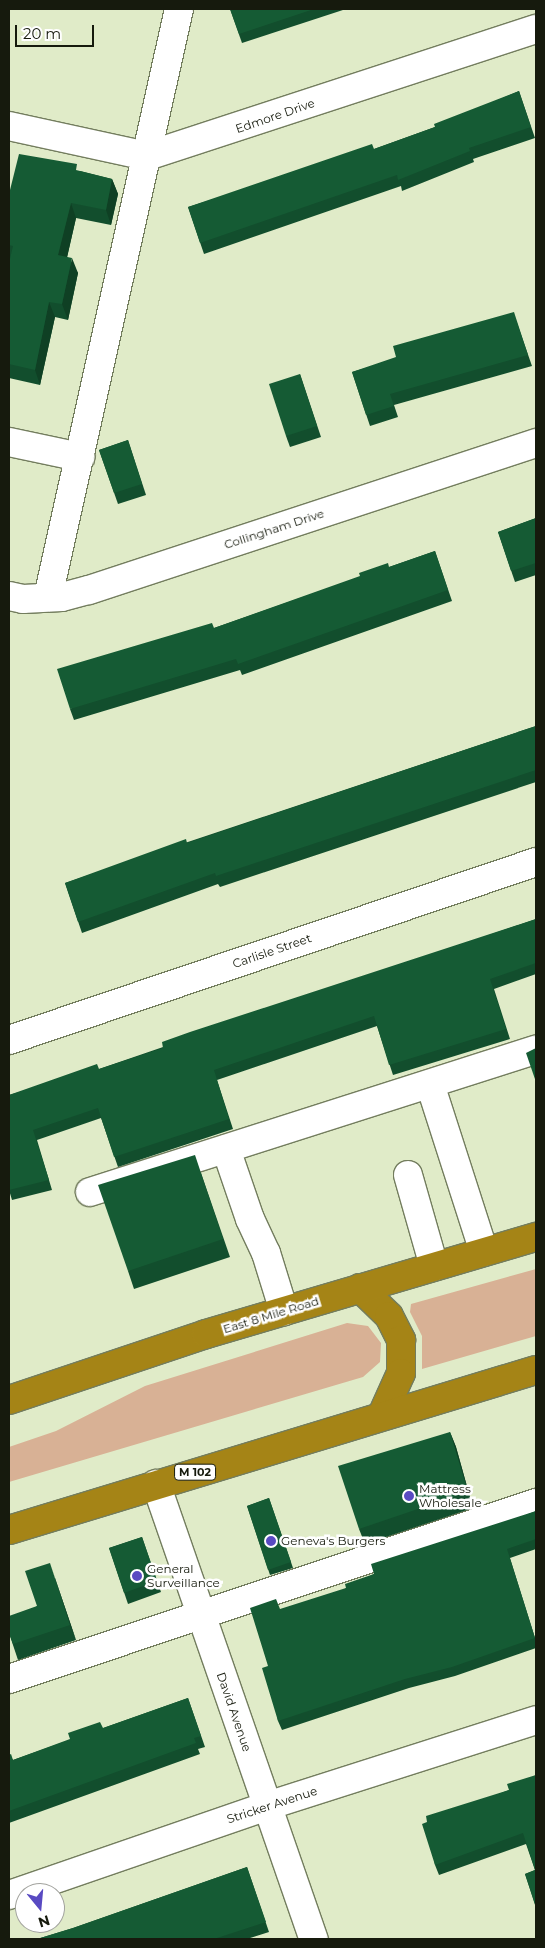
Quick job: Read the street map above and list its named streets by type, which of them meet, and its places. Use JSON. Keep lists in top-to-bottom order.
{
  "streets": {
    "highway": ["East 8 Mile Road", "M 102"],
    "street": [
      "Edmore Drive",
      "Collingham Drive",
      "Carlisle Street",
      "David Avenue",
      "Stricker Avenue"
    ]
  },
  "crossings": [
    ["M 102", "David Avenue"],
    ["David Avenue", "Stricker Avenue"]
  ],
  "places": ["Mattress Wholesale", "Geneva's Burgers", "General Surveillance"],
  "scale_bar": "20 m",
  "north": "bottom"
}
